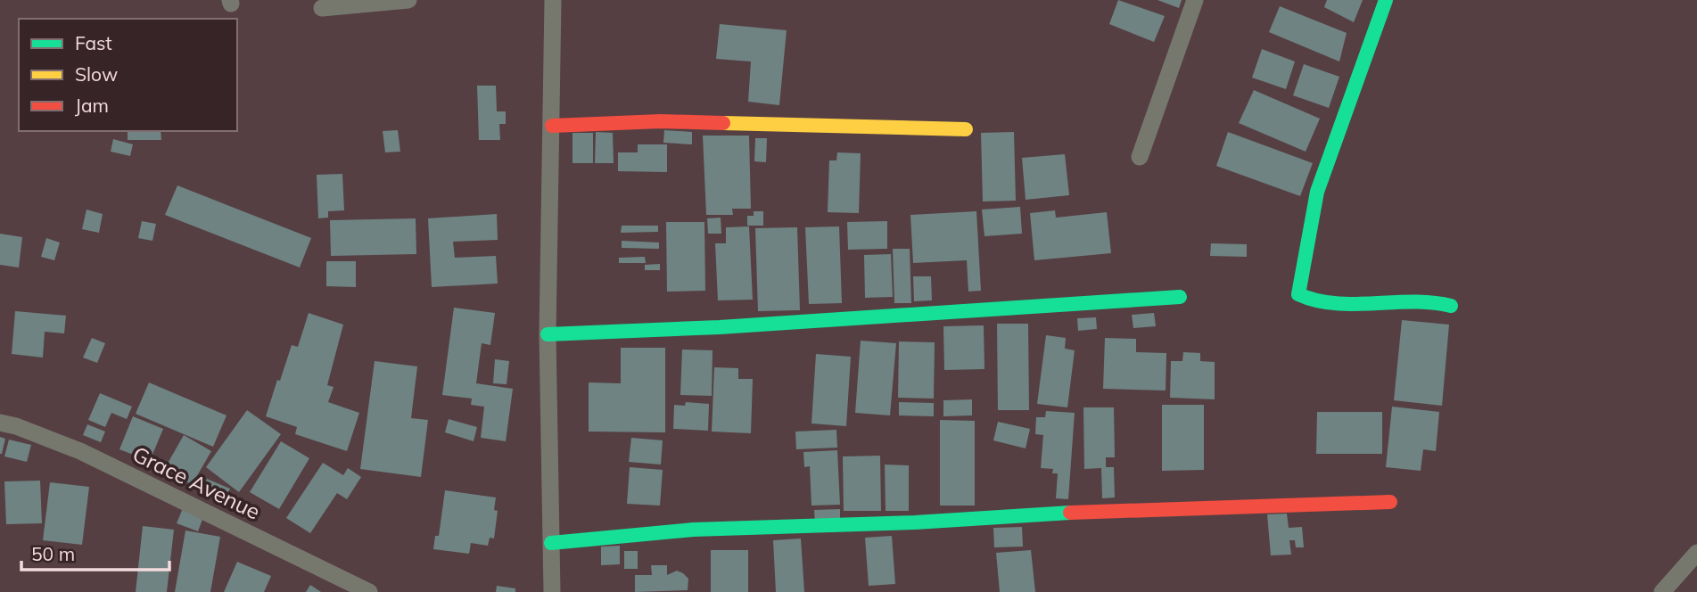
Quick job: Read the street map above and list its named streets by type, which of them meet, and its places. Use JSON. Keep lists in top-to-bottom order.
{
  "streets": {
    "street": ["Grace Avenue"]
  },
  "legend": ["Fast", "Slow", "Jam"],
  "scale_bar": "50 m"
}
